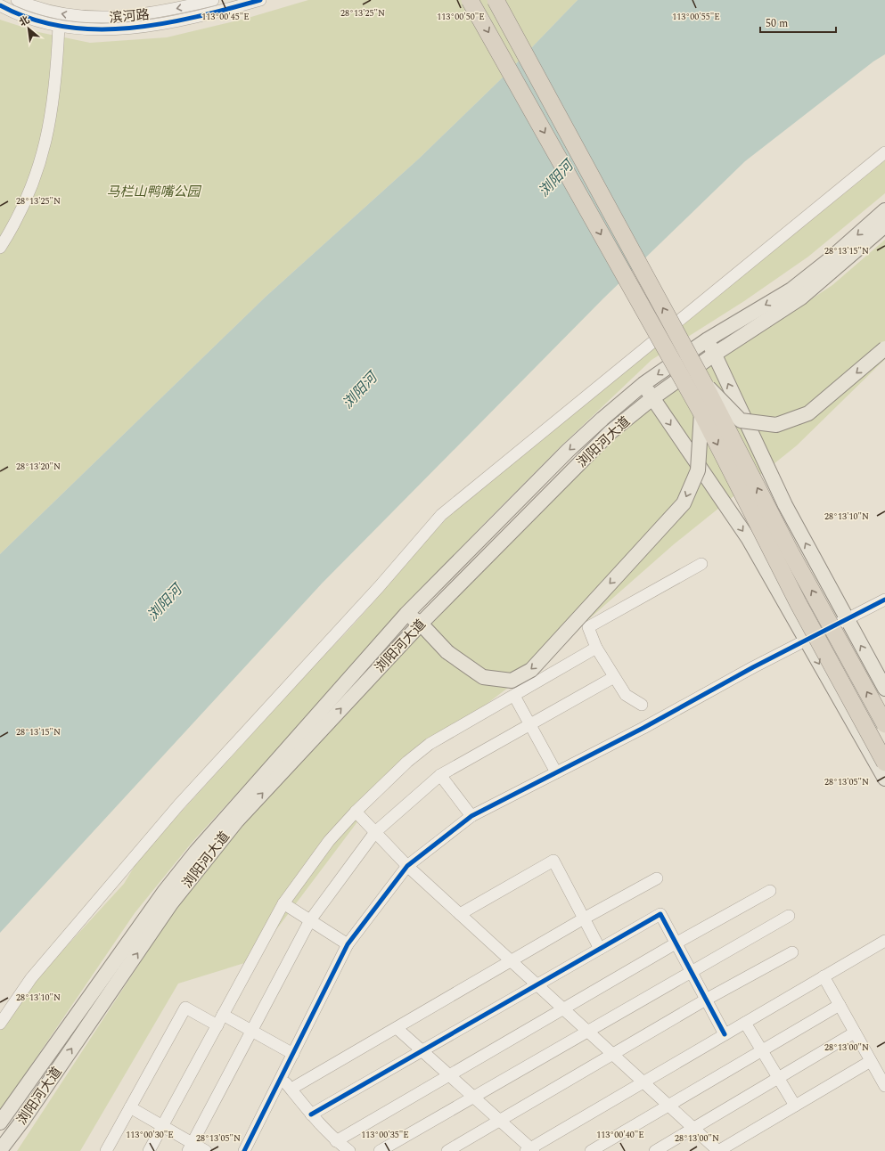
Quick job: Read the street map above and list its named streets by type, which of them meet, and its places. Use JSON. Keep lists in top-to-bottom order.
{
  "streets": {
    "main road": ["浏阳河大道"],
    "street": ["滨河路"]
  },
  "water": ["浏阳河"],
  "parks": ["马栏山鸭嘴公园"],
  "scale_bar": "50 m",
  "north": "top left",
  "coordinates": [
    "28°13'25\"N",
    "113°00'45\"E",
    "113°00'50\"E",
    "113°00'55\"E",
    "28°13'15\"N",
    "28°13'20\"N",
    "28°13'10\"N",
    "28°13'05\"N",
    "28°13'00\"N",
    "113°00'30\"E",
    "113°00'35\"E",
    "113°00'40\"E"
  ]
}
